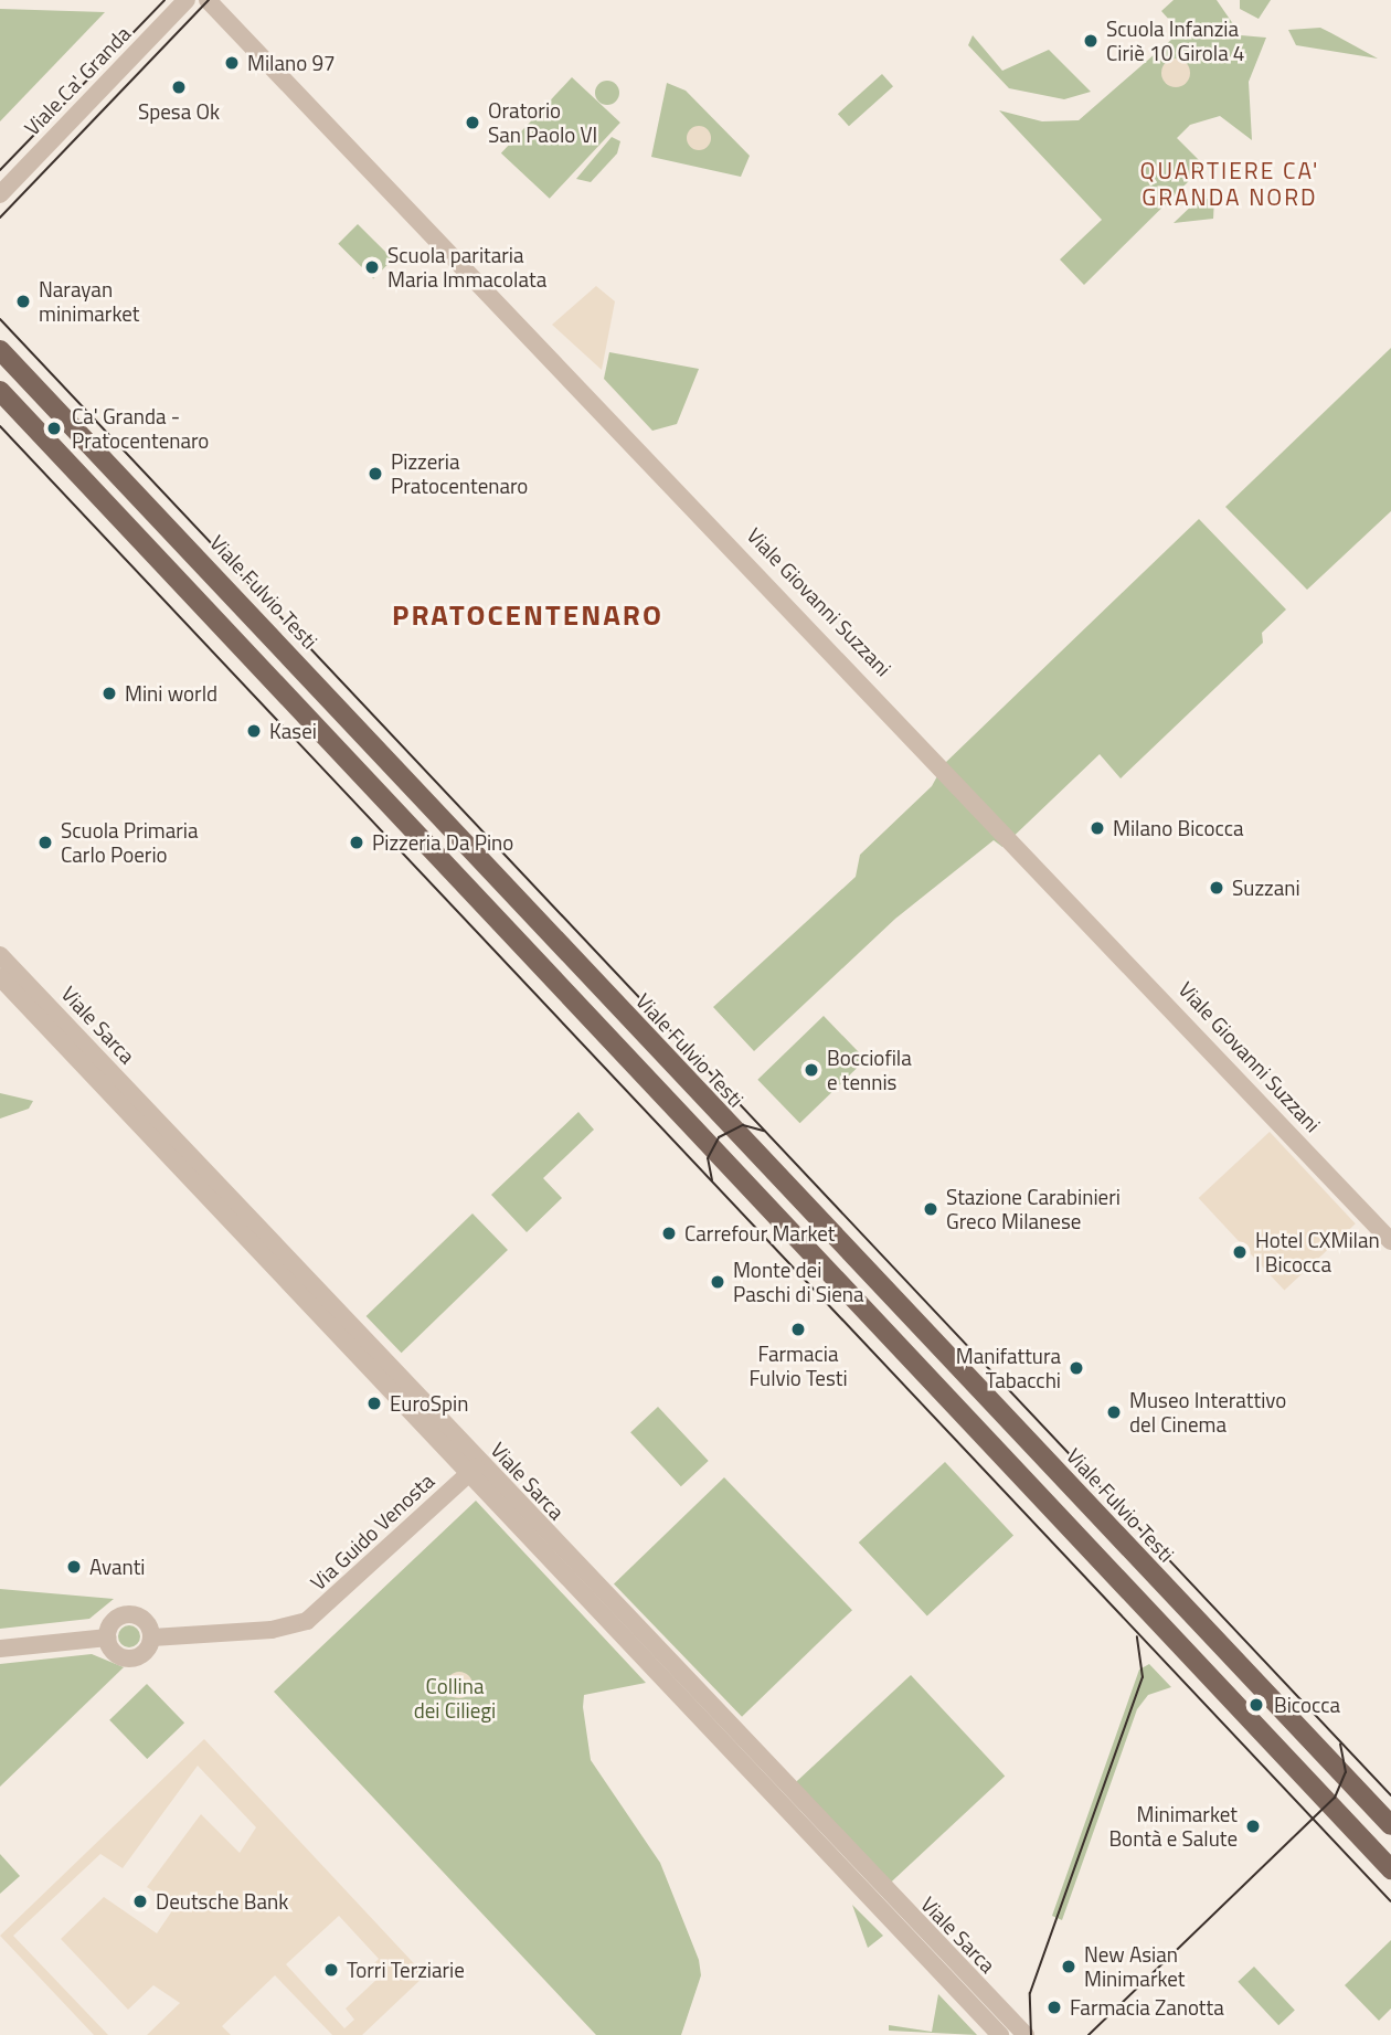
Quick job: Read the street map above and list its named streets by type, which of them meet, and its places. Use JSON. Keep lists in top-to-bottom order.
{
  "streets": {
    "main road": ["Viale Fulvio Testi"],
    "street": [
      "Viale Ca' Granda",
      "Viale Giovanni Suzzani",
      "Viale Sarca",
      "Via Guido Venosta"
    ]
  },
  "crossings": [
    ["Viale Sarca", "Via Guido Venosta"]
  ],
  "districts": ["QUARTIERE CA' GRANDA NORD", "PRATOCENTENARO"],
  "parks": ["Collina dei Ciliegi"],
  "places": [
    "Scuola Infanzia Ciriè 10 Girola 4",
    "Milano 97",
    "Spesa Ok",
    "Oratorio San Paolo VI",
    "Scuola paritaria Maria Immacolata",
    "Narayan minimarket",
    "Ca' Granda - Pratocentenaro",
    "Pizzeria Pratocentenaro",
    "Mini world",
    "Kasei",
    "Milano Bicocca",
    "Scuola Primaria Carlo Poerio",
    "Pizzeria Da Pino",
    "Suzzani",
    "Bocciofila e tennis",
    "Stazione Carabinieri Greco Milanese",
    "Carrefour Market",
    "Hotel CXMilan I Bicocca",
    "Monte dei Paschi di Siena",
    "Farmacia Fulvio Testi",
    "Manifattura Tabacchi",
    "EuroSpin",
    "Museo Interattivo del Cinema",
    "Avanti",
    "Bicocca",
    "Minimarket Bontà e Salute",
    "Deutsche Bank",
    "New Asian Minimarket",
    "Torri Terziarie",
    "Farmacia Zanotta"
  ]
}
